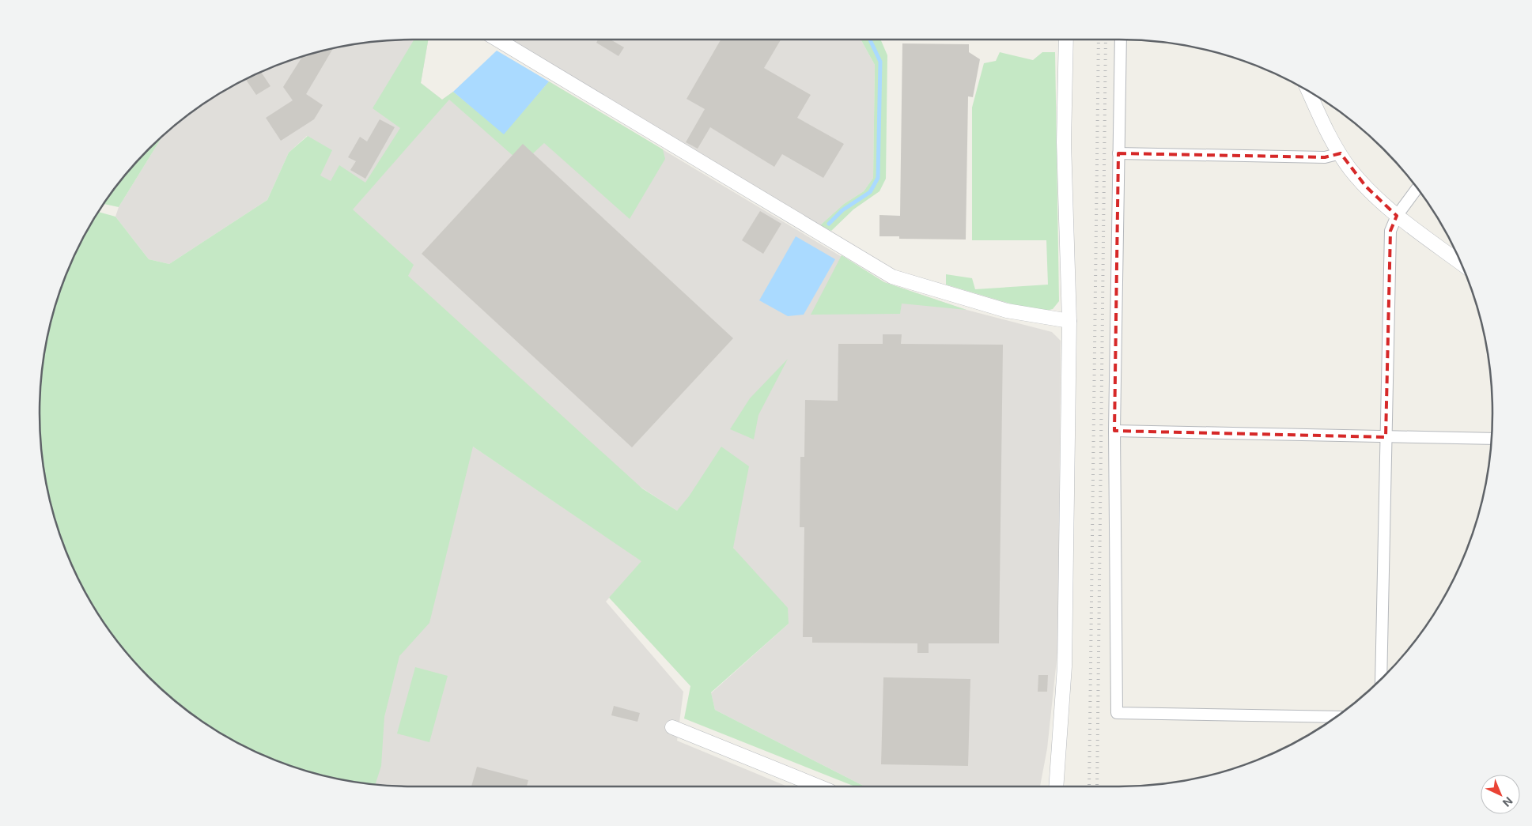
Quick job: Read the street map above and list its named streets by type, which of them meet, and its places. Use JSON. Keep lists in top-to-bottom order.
{
  "north": "bottom right"
}
